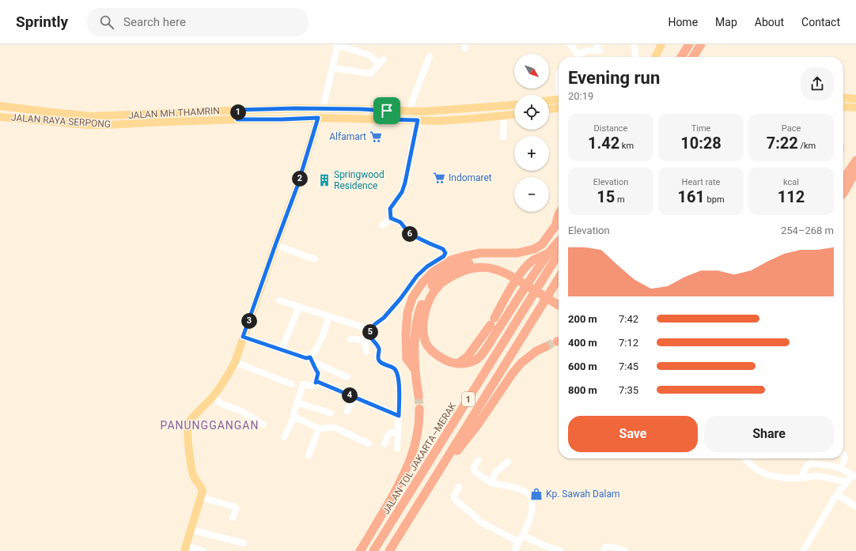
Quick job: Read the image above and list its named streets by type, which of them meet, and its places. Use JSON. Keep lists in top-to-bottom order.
{
  "streets": {
    "highway": ["1", "JALAN TOL JAKARTA–MERAK"],
    "main road": ["JALAN MH.THAMRIN", "JALAN RAYA SERPONG"]
  },
  "districts": ["PANUNGGANGAN"],
  "places": {
    "supermarket": ["Alfamart", "Indomaret"],
    "building": ["Springwood Residence"],
    "shop": ["Kp. Sawah Dalam"]
  },
  "north": "bottom right",
  "page": {
    "header": "Sprintly",
    "search": "Search here",
    "nav": [
      "Home",
      "Map",
      "About",
      "Contact"
    ],
    "map_buttons": ["+", "−"],
    "heading": ["Evening run", "20:19"],
    "pins": [
      "1",
      "2",
      "6",
      "3",
      "5",
      "4"
    ],
    "stats": [
      ["Distance", "1.42 km"],
      ["Time", "10:28"],
      ["Pace", "7:22 /km"],
      ["Elevation", "15 m"],
      ["Heart rate", "161 bpm"],
      ["kcal", "112"]
    ],
    "chart": ["Elevation", "254–268 m"],
    "list": [
      {
        "name": "200 m",
        "note": "7:42"
      },
      {
        "name": "400 m",
        "note": "7:12"
      },
      {
        "name": "600 m",
        "note": "7:45"
      },
      {
        "name": "800 m",
        "note": "7:35"
      }
    ],
    "buttons": ["Save", "Share"]
  }
}
